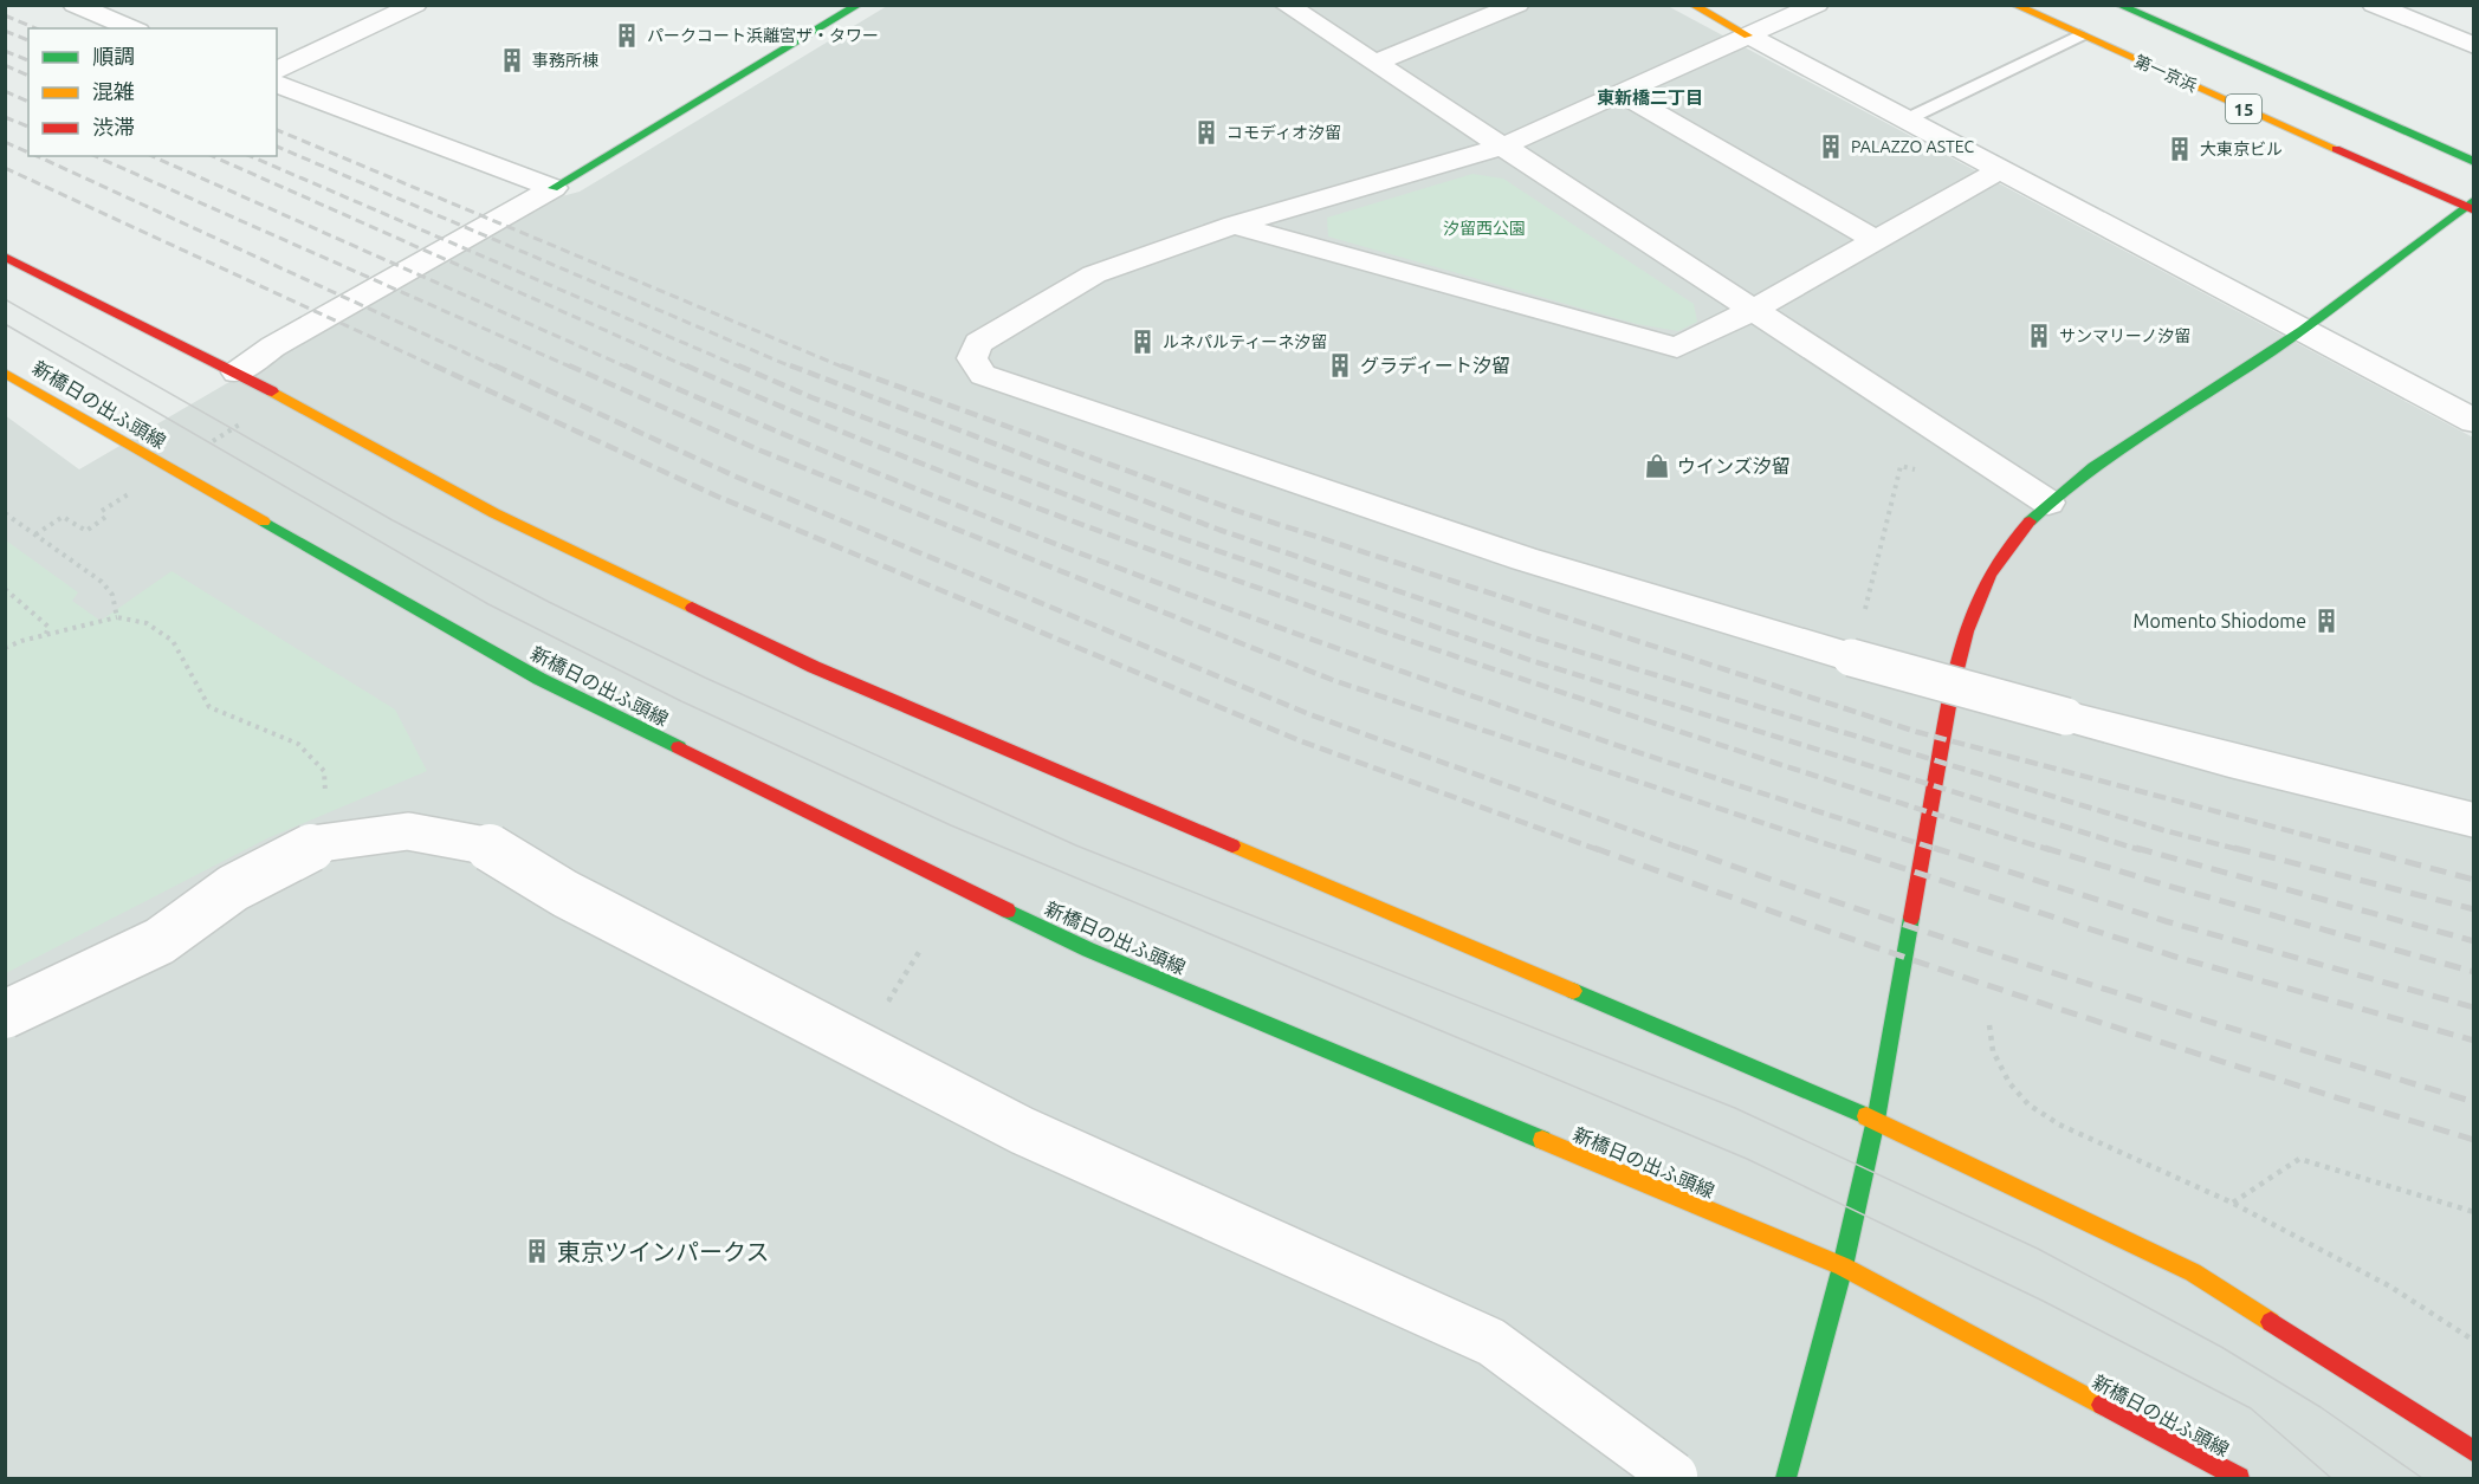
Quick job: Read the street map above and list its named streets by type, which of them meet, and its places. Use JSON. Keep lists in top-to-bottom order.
{
  "streets": {
    "main road": ["第一京浜", "15", "新橋日の出ふ頭線"]
  },
  "districts": ["東新橋二丁目"],
  "parks": ["汐留西公園"],
  "places": {
    "building": [
      "パークコート浜離宮ザ・タワー",
      "事務所棟",
      "コモディオ汐留",
      "PALAZZO ASTEC",
      "大東京ビル",
      "サンマリーノ汐留",
      "ルネパルティーネ汐留",
      "グラディート汐留",
      "Momento Shiodome",
      "東京ツインパークス"
    ],
    "shop": ["ウインズ汐留"]
  },
  "legend": ["順調", "混雑", "渋滞"]
}
